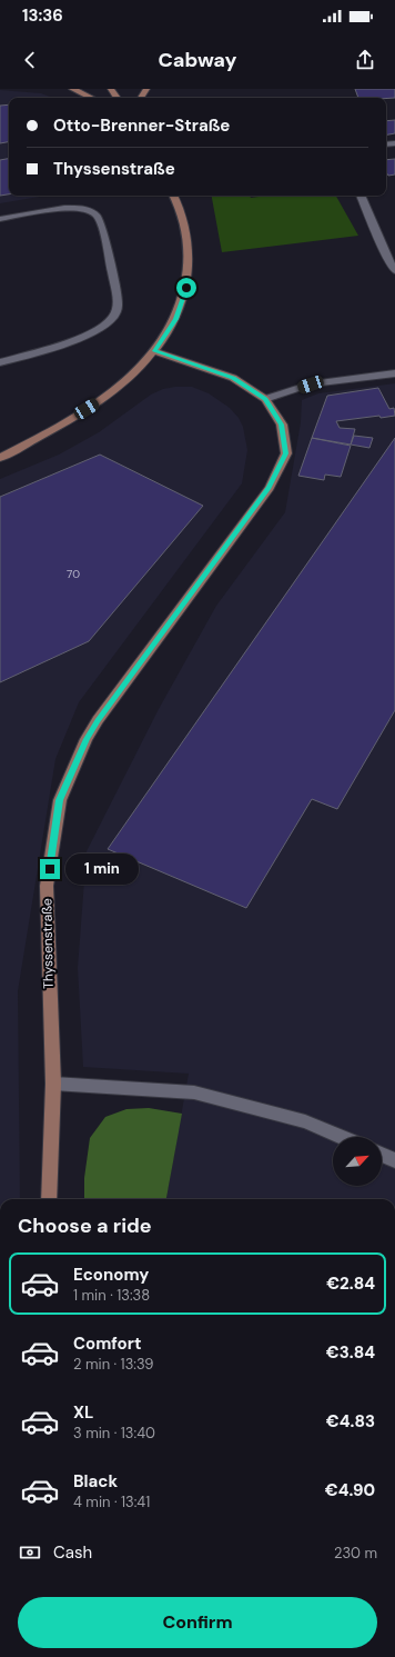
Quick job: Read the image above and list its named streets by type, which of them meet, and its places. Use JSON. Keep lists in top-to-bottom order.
{
  "streets": {
    "street": ["Thyssenstraße"]
  },
  "house_numbers": ["70"],
  "north": "top right",
  "page": {
    "status": "13:36",
    "header": "Cabway",
    "banner": ["Otto-Brenner-Straße", "Thyssenstraße"],
    "bubble": "1 min",
    "heading": "Choose a ride",
    "list": [
      {
        "name": "Economy",
        "note": "1 min · 13:38",
        "value": "€2.84"
      },
      {
        "name": "Comfort",
        "note": "2 min · 13:39",
        "value": "€3.84"
      },
      {
        "name": "XL",
        "note": "3 min · 13:40",
        "value": "€4.83"
      },
      {
        "name": "Black",
        "note": "4 min · 13:41",
        "value": "€4.90"
      }
    ],
    "pay": ["Cash", "230 m"],
    "buttons": "Confirm"
  }
}
